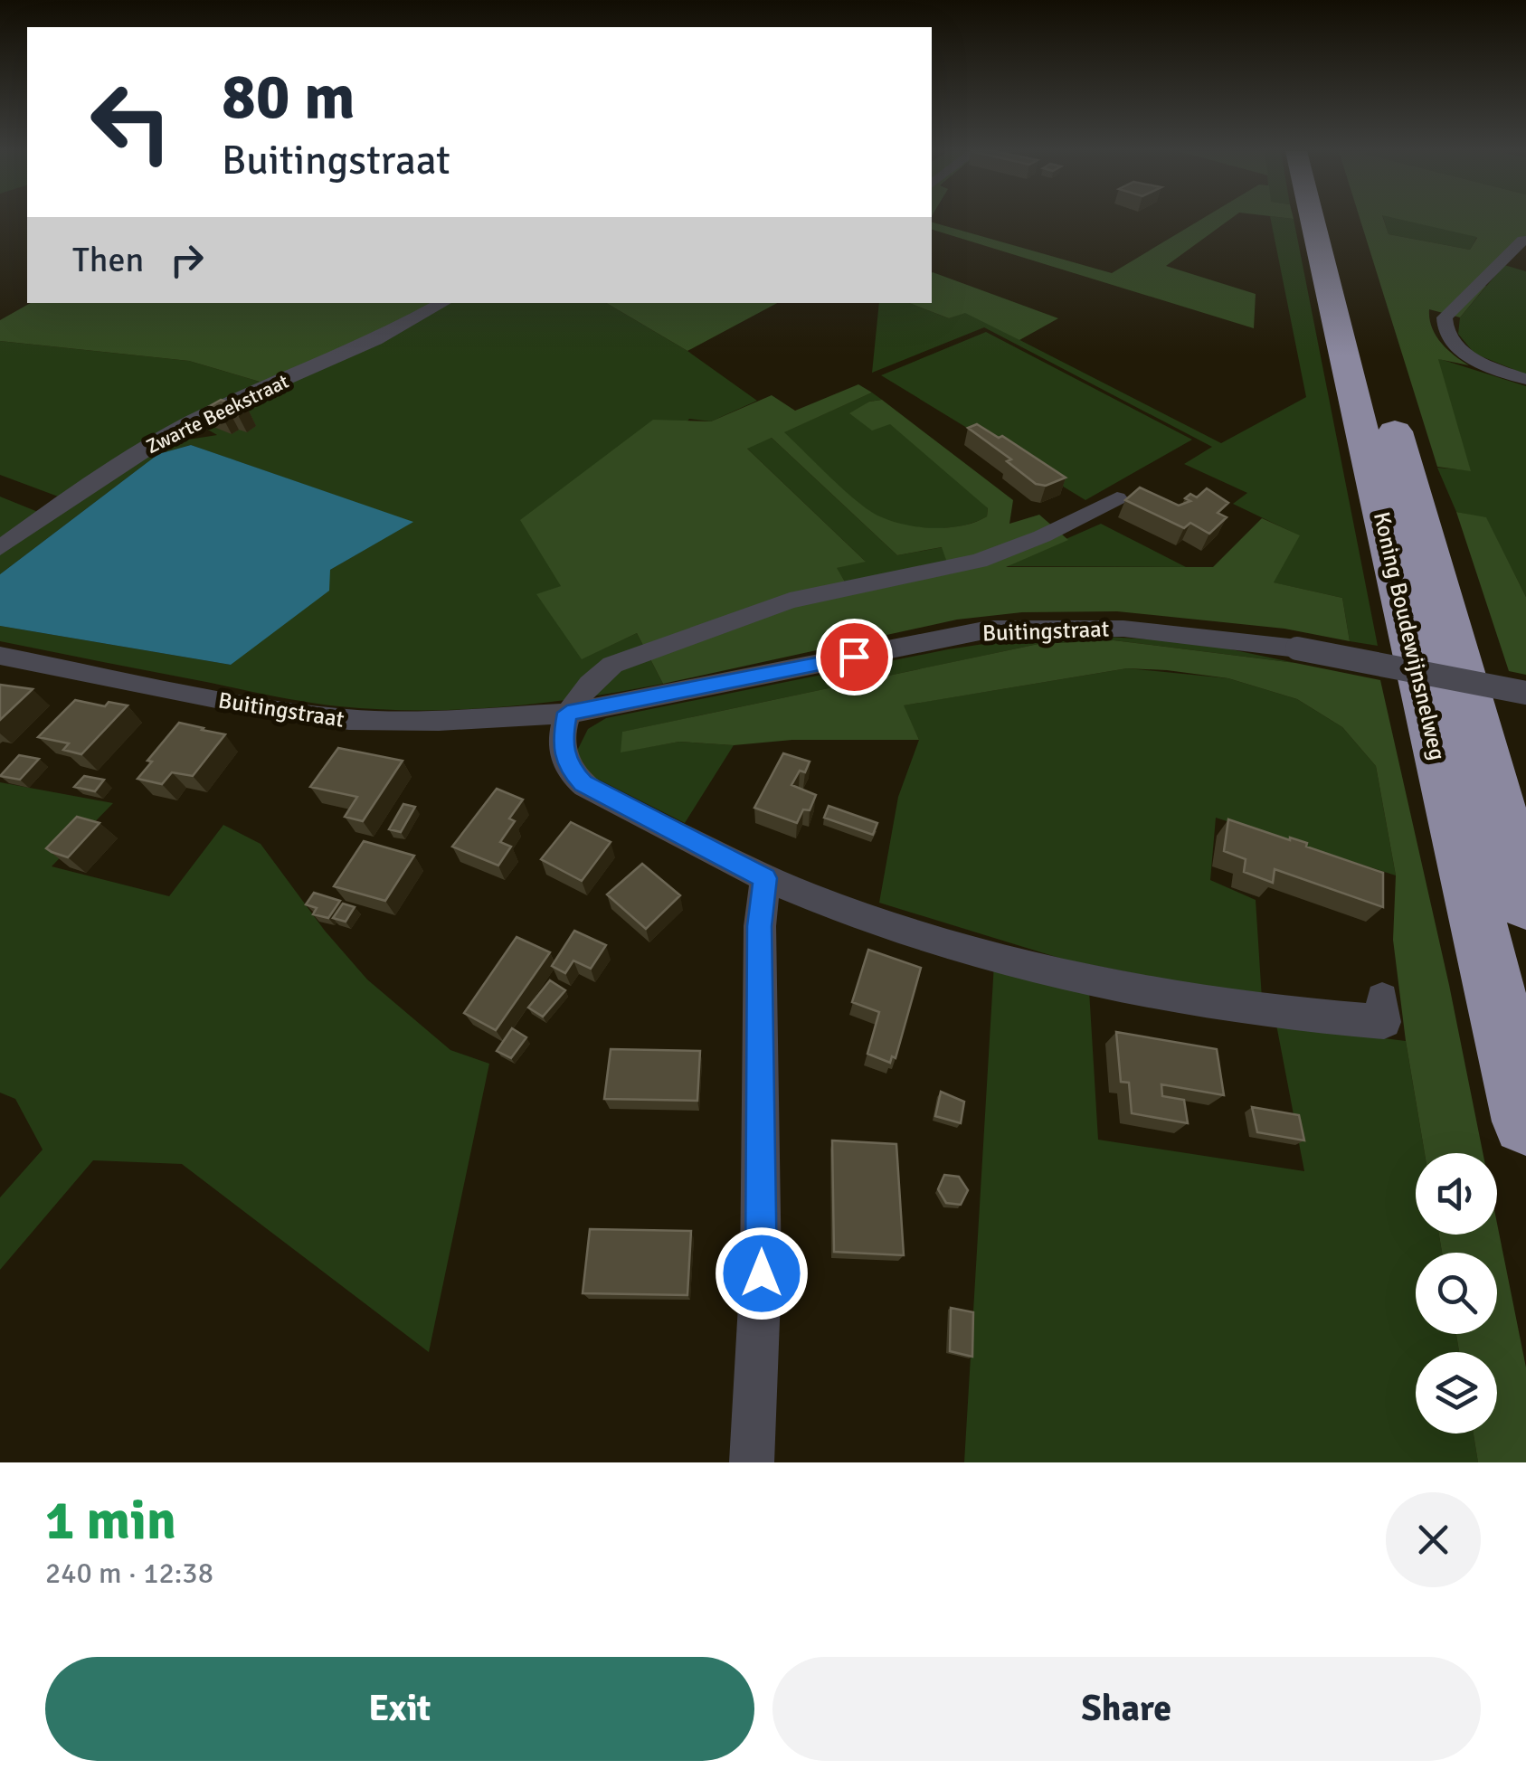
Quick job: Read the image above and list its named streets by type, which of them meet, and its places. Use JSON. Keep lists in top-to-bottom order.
{
  "streets": {
    "highway": ["Koning Boudewijnsnelweg"],
    "street": ["Zwarte Beekstraat", "Buitingstraat"]
  },
  "page": {
    "turn": ["80 m", "Buitingstraat"],
    "then": "Then",
    "heading": ["1 min", "240 m · 12:38"],
    "buttons": ["Exit", "Share"]
  }
}
